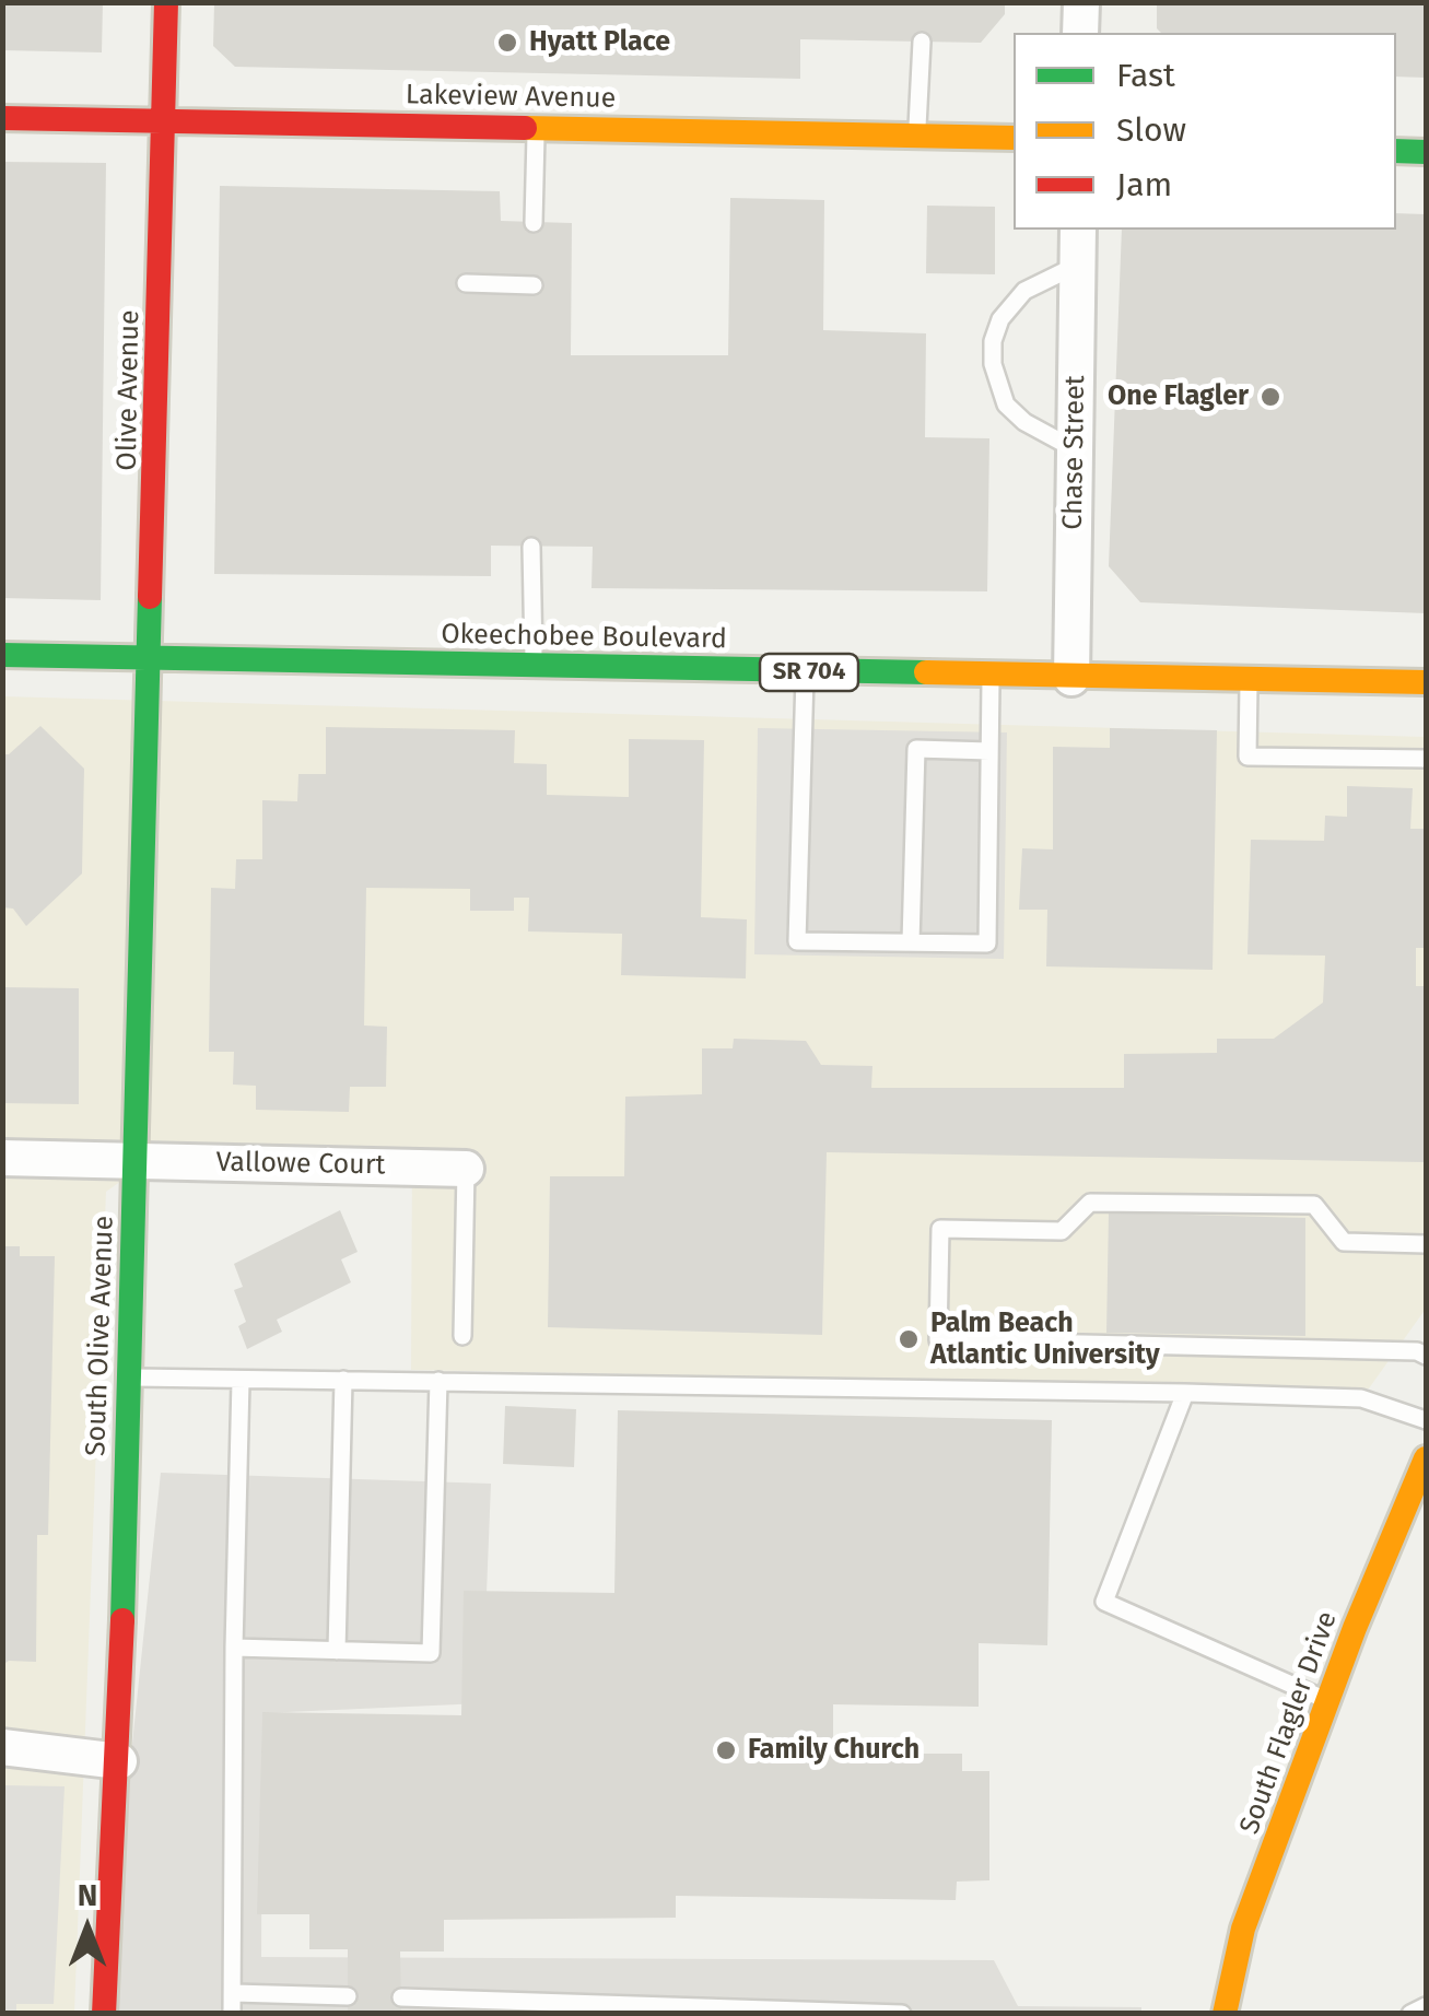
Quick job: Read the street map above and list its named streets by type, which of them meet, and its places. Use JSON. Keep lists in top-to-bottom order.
{
  "streets": {
    "street": [
      "Lakeview Avenue",
      "Olive Avenue",
      "Chase Street",
      "Okeechobee Boulevard",
      "SR 704",
      "Vallowe Court",
      "South Olive Avenue",
      "South Flagler Drive"
    ]
  },
  "crossings": [
    ["Lakeview Avenue", "Olive Avenue"],
    ["Olive Avenue", "Okeechobee Boulevard"],
    ["Olive Avenue", "South Olive Avenue"],
    ["Chase Street", "Okeechobee Boulevard"],
    ["Okeechobee Boulevard", "South Olive Avenue"],
    ["Vallowe Court", "South Olive Avenue"]
  ],
  "places": [
    "Hyatt Place",
    "One Flagler",
    "Palm Beach Atlantic University",
    "Family Church"
  ],
  "legend": ["Fast", "Slow", "Jam"],
  "north": "top"
}
